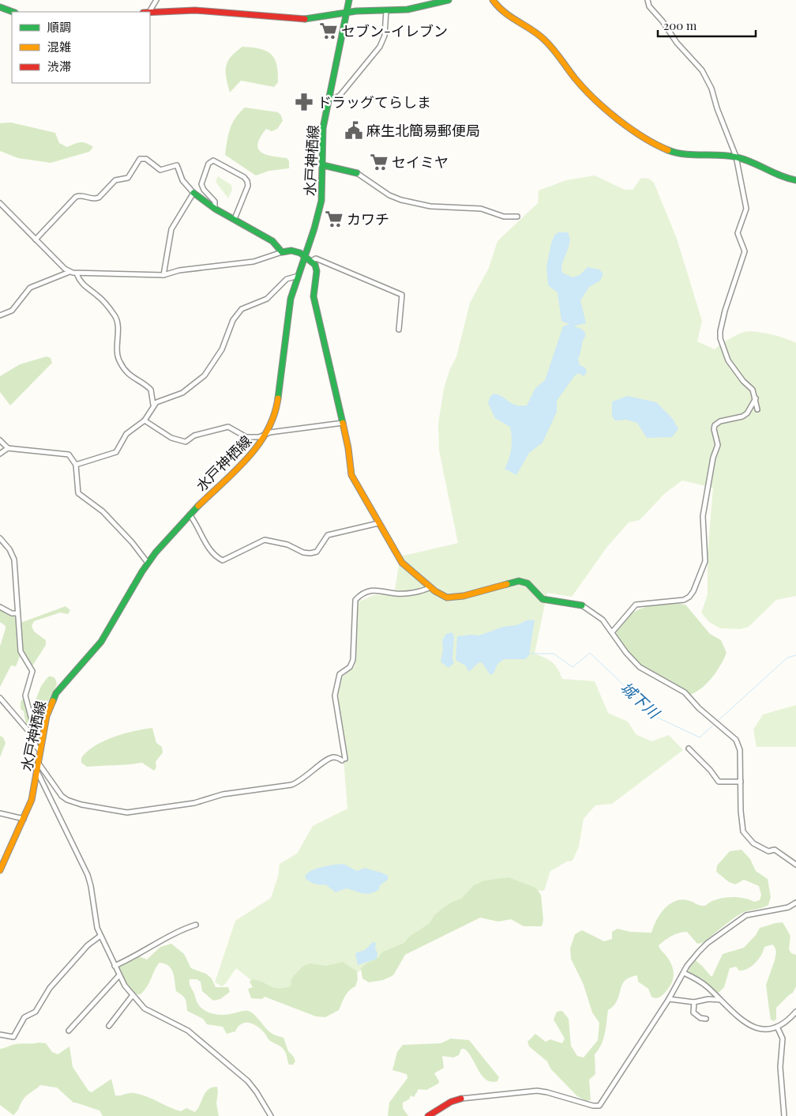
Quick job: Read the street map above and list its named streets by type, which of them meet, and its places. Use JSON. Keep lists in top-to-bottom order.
{
  "streets": {
    "main road": ["水戸神栖線"]
  },
  "water": ["城下川"],
  "places": {
    "supermarket": ["セブン-イレブン", "セイミヤ", "カワチ"],
    "pharmacy": ["ドラッグてらしま"],
    "public building": ["麻生北簡易郵便局"]
  },
  "legend": ["順調", "混雑", "渋滞"],
  "scale_bar": "200 m"
}
